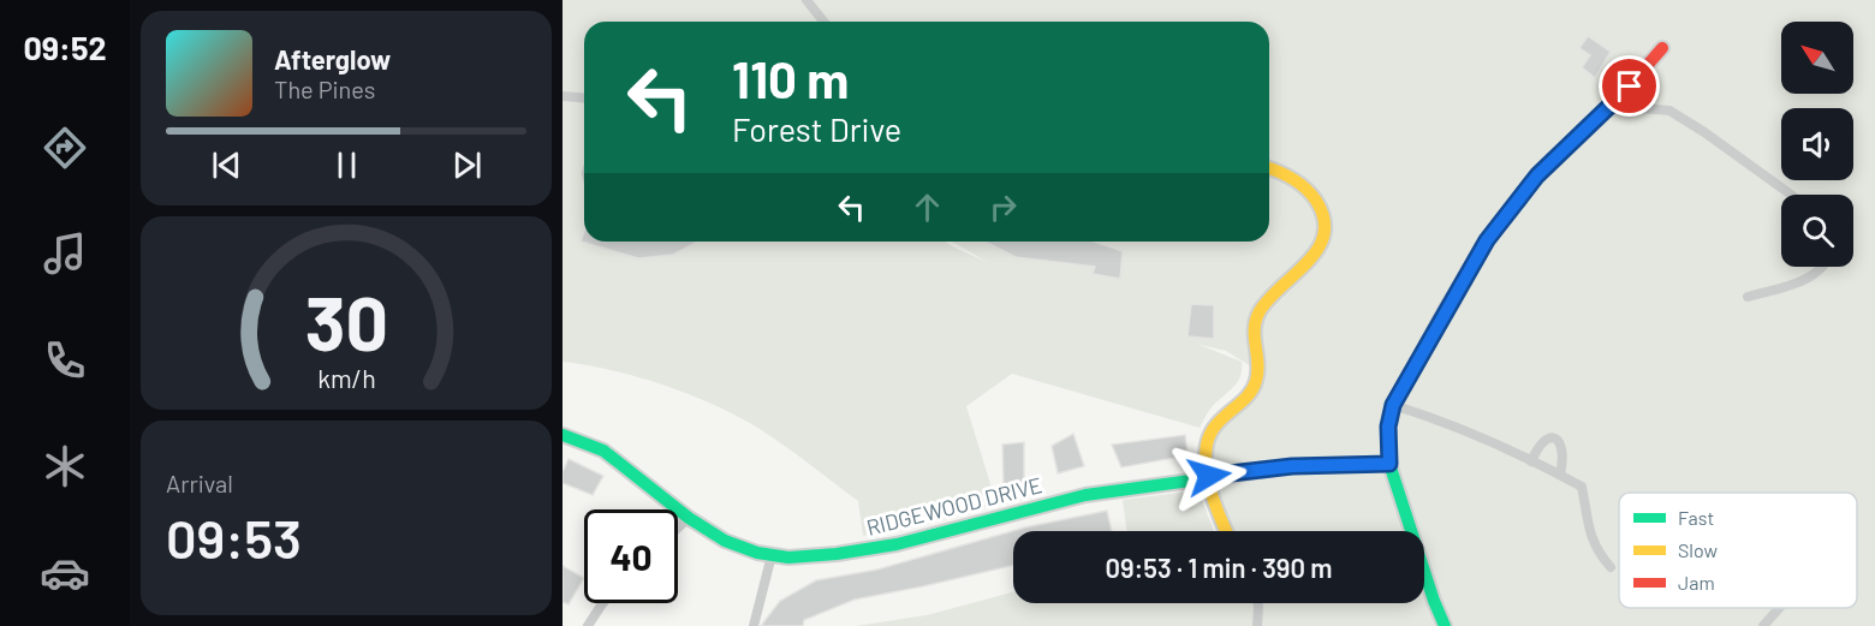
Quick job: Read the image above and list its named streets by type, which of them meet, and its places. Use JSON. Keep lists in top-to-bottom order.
{
  "streets": {
    "street": ["RIDGEWOOD DRIVE"]
  },
  "legend": ["Fast", "Slow", "Jam"],
  "north": "top left",
  "page": {
    "tabs": "09:52",
    "turn": ["110 m", "Forest Drive"],
    "song": ["Afterglow", "The Pines"],
    "tile": ["Arrival", "09:53"],
    "limit": "40",
    "trip": "09:53 · 1 min · 390 m",
    "gauge": ["30", "km/h"]
  }
}
